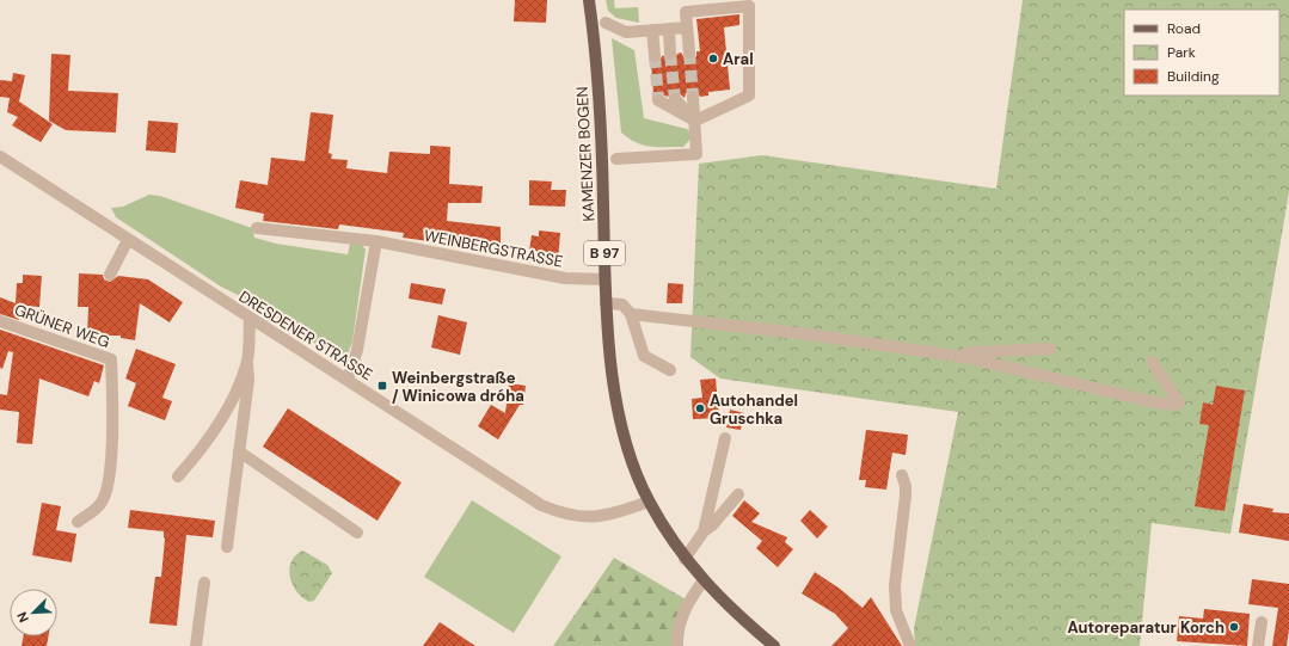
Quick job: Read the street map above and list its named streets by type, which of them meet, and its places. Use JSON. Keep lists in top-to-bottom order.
{
  "streets": {
    "main road": ["KAMENZER BOGEN", "B 97"],
    "street": ["WEINBERGSTRASSE", "GRÜNER WEG", "DRESDENER STRASSE"]
  },
  "crossings": [
    ["KAMENZER BOGEN", "WEINBERGSTRASSE"],
    ["KAMENZER BOGEN", "B 97"],
    ["KAMENZER BOGEN", "DRESDENER STRASSE"],
    ["B 97", "DRESDENER STRASSE"]
  ],
  "places": {
    "other": ["Aral", "Autohandel Gruschka", "Autoreparatur Korch"],
    "transit": ["Weinbergstraße / Winicowa dróha"]
  },
  "legend": ["Road", "Park", "Building"],
  "north": "bottom left"
}
